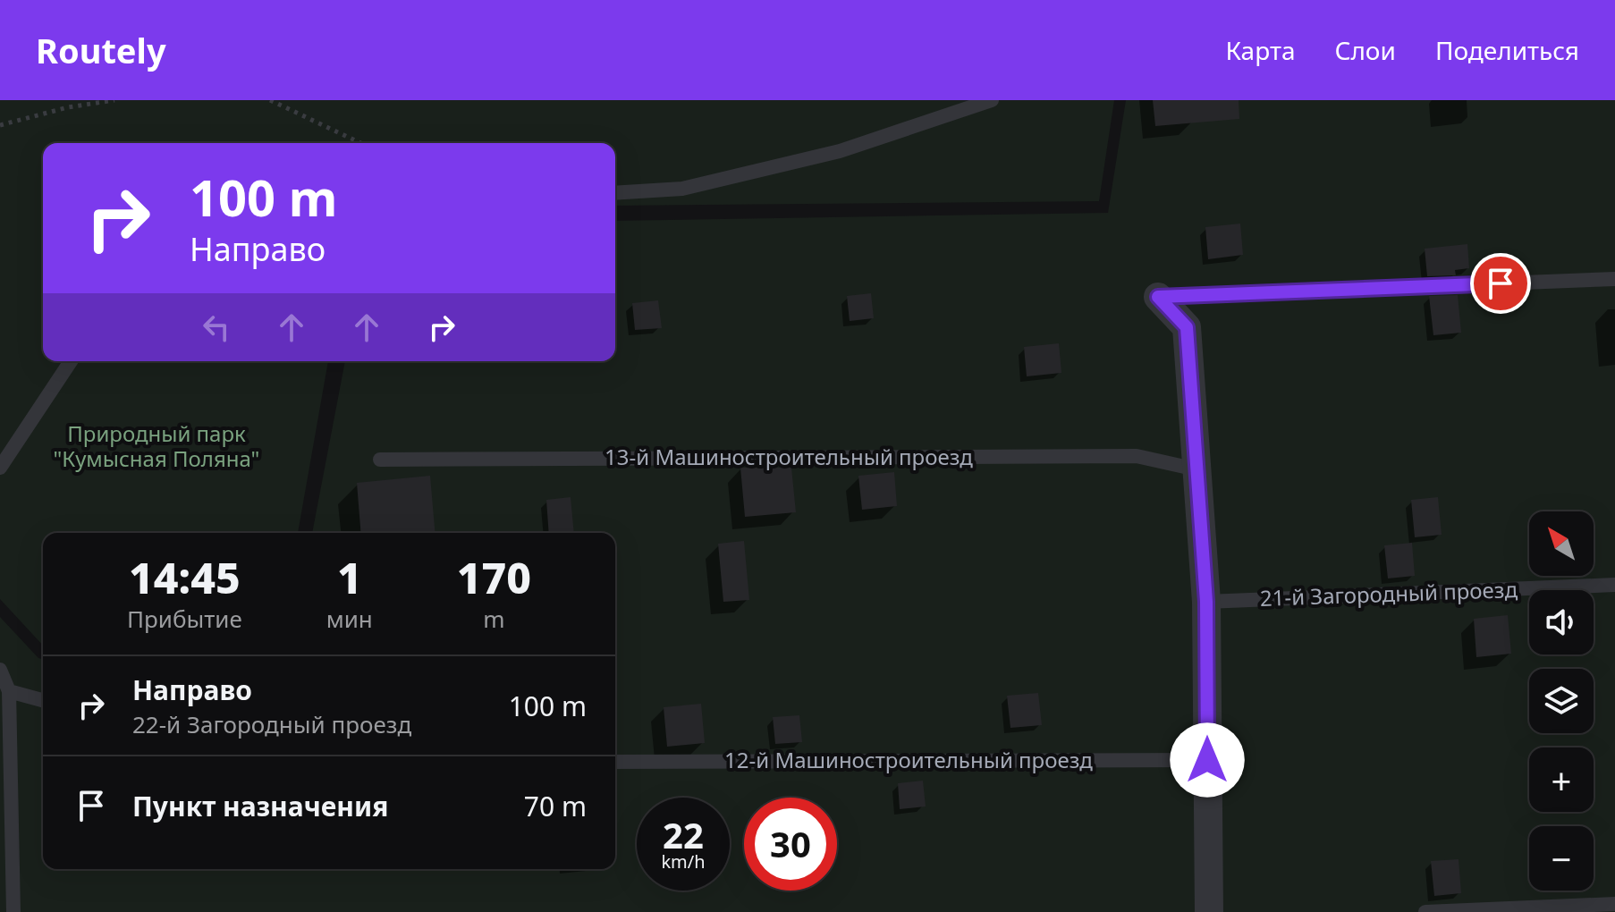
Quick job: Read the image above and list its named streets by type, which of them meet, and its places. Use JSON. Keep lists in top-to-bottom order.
{
  "streets": {
    "lane": ["13-й Машиностроительный проезд", "21-й Загородный проезд", "12-й Машиностроительный проезд"]
  },
  "parks": ["Природный парк \"Кумысная Поляна\""],
  "north": "top left",
  "page": {
    "header": "Routely",
    "nav": ["Карта", "Слои", "Поделиться"],
    "turn": ["100 m", "Направо"],
    "map_buttons": ["+", "−"],
    "eta": [
      "14:45",
      "Прибытие",
      "1",
      "мин",
      "170",
      "m"
    ],
    "list": [
      {
        "name": "Направо",
        "note": "22-й Загородный проезд",
        "value": "100 m"
      },
      {
        "name": "Пункт назначения",
        "value": "70 m"
      }
    ],
    "speed": "22 km/h",
    "limit": "30"
  }
}
